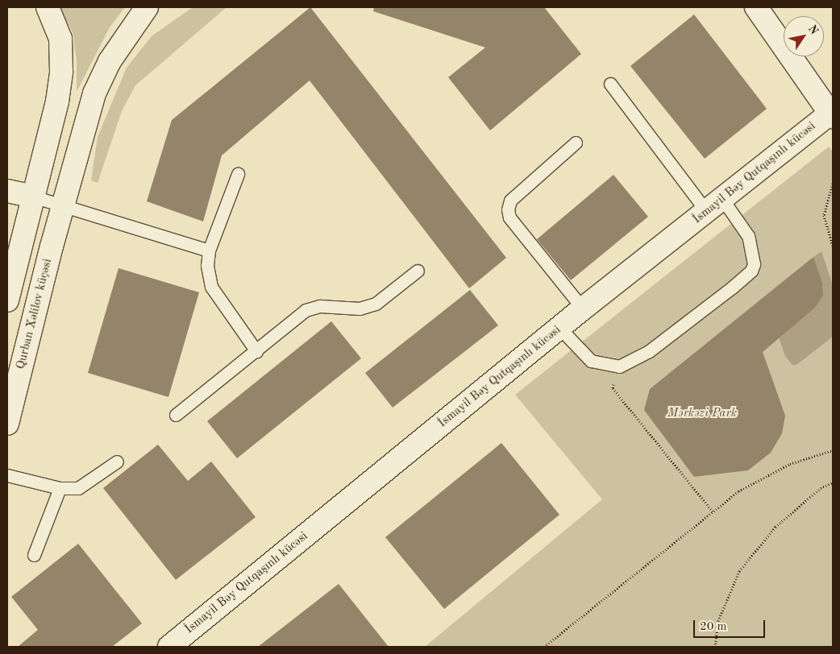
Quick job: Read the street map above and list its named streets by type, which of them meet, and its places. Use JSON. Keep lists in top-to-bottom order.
{
  "streets": {
    "street": ["İsmayil Bəy Qutqaşınlı kücəsi", "Qurban Xəlilov küçəsi"]
  },
  "parks": ["Mərkəzi Park"],
  "scale_bar": "20 m",
  "north": "top right"
}
